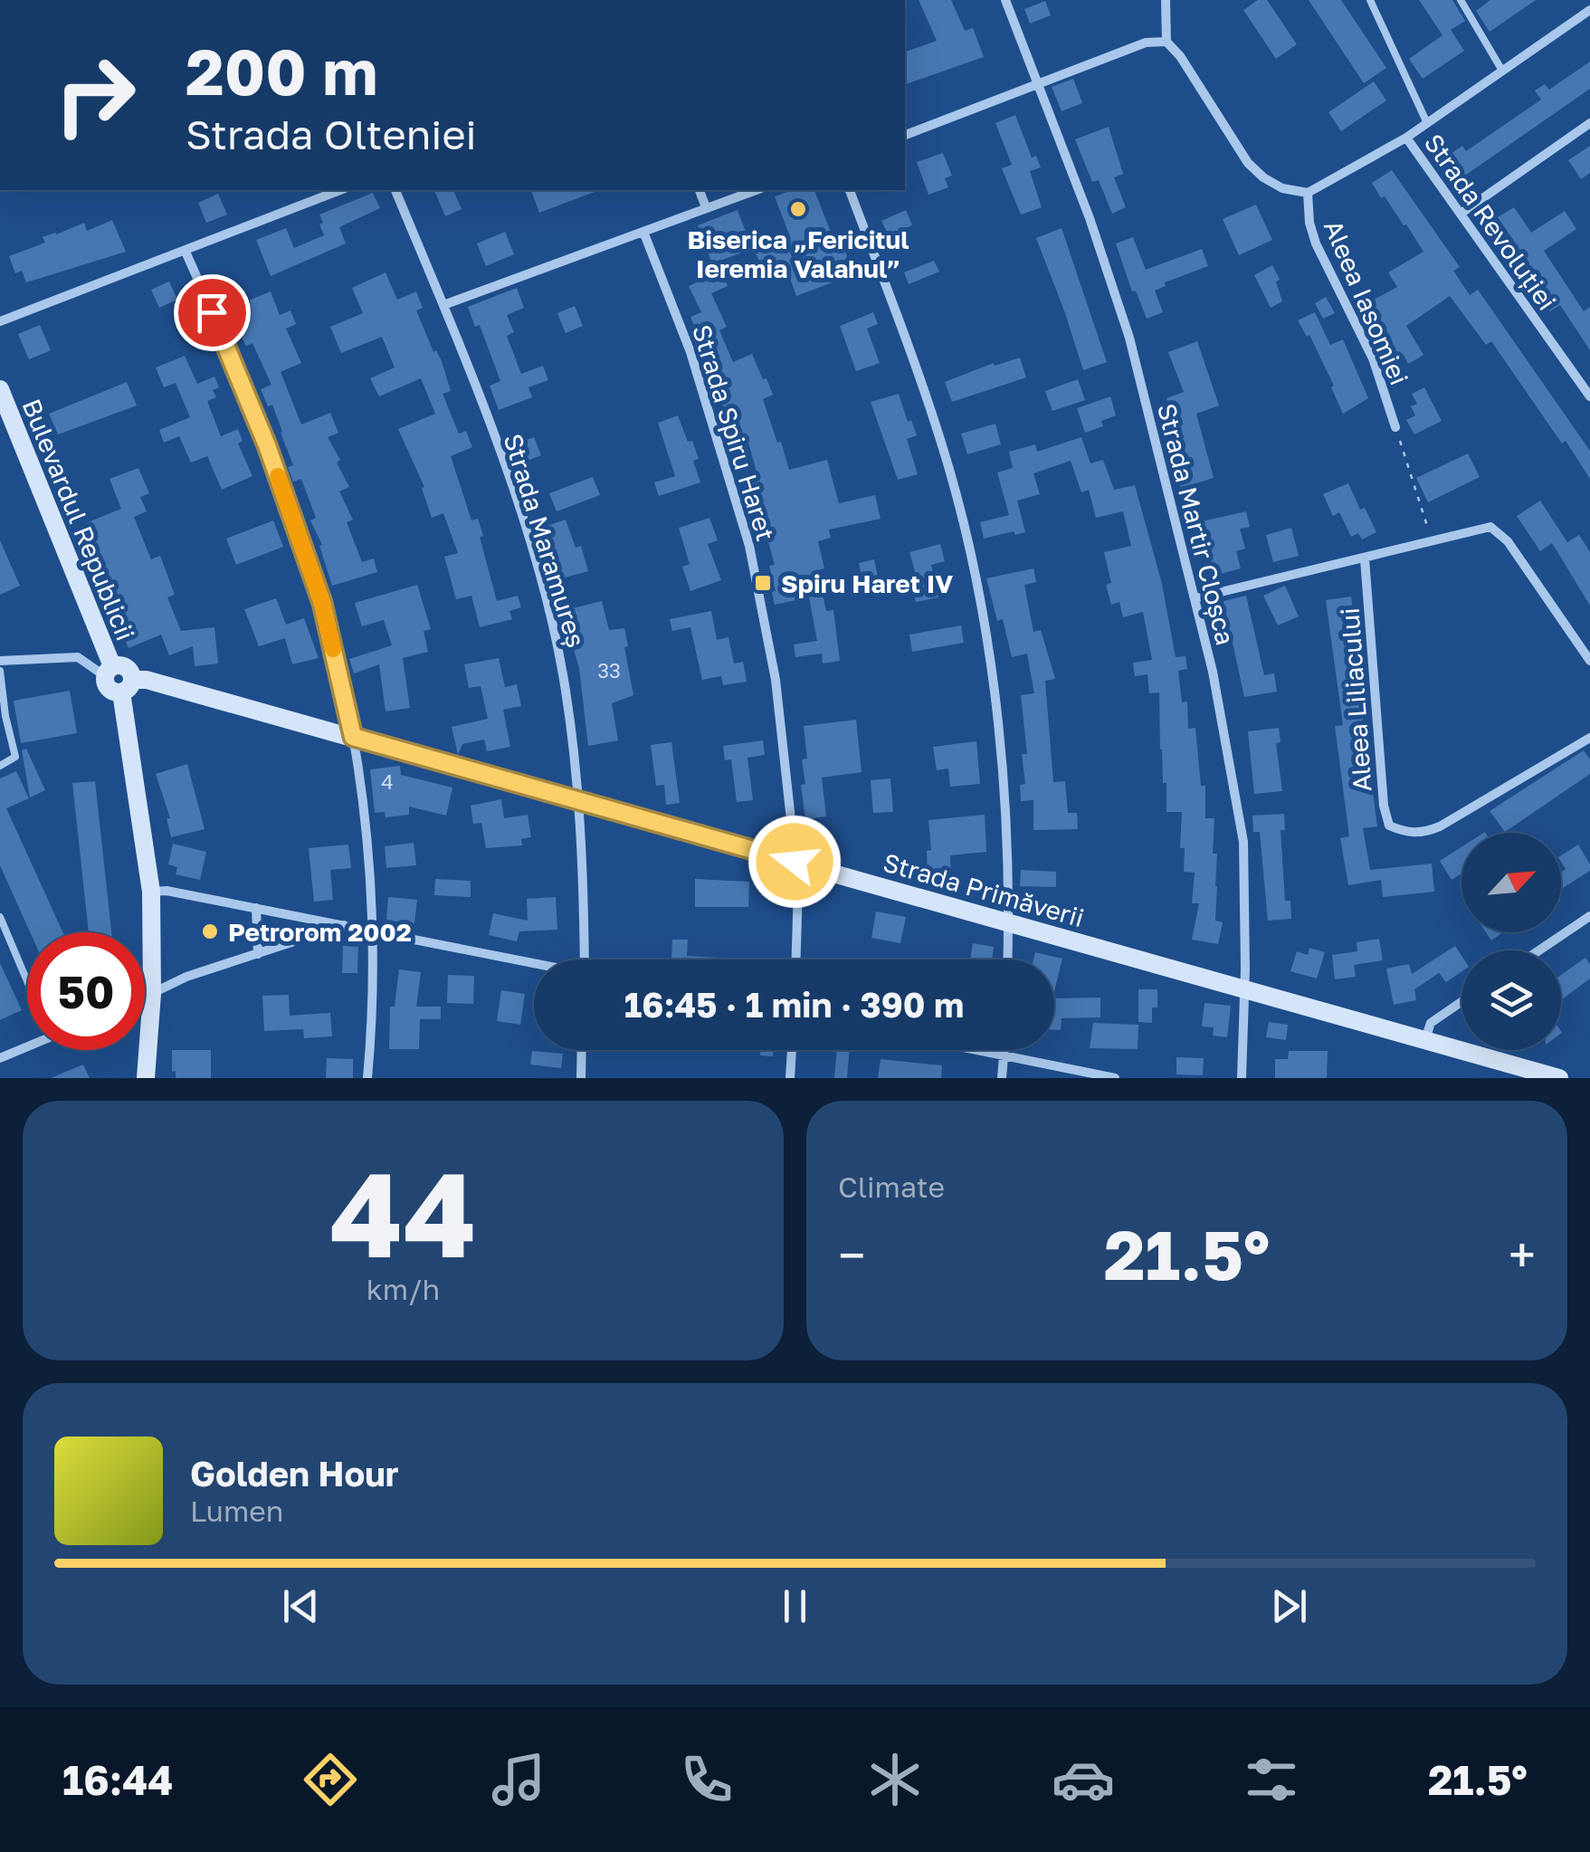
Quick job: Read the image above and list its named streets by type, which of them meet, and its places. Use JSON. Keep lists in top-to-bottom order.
{
  "streets": {
    "main road": ["Bulevardul Republicii", "Strada Primăverii"],
    "street": [
      "Strada Revoluției",
      "Aleea Iasomiei",
      "Strada Spiru Haret",
      "Strada Martir Cloșca",
      "Strada Maramureș",
      "Aleea Liliacului"
    ]
  },
  "crossings": [
    ["Strada Revoluției", "Aleea Iasomiei"],
    ["Strada Spiru Haret", "Strada Primăverii"],
    ["Strada Martir Cloșca", "Strada Primăverii"],
    ["Strada Maramureș", "Strada Primăverii"]
  ],
  "places": {
    "other": ["Biserica „Fericitul Ieremia Valahul”", "Petrorom 2002"],
    "transit": ["Spiru Haret IV"]
  },
  "house_numbers": ["33", "4"],
  "north": "top right",
  "page": {
    "turn": ["200 m", "Strada Olteniei"],
    "limit": "50",
    "trip": "16:45 · 1 min · 390 m",
    "tile": [
      ["44", "km/h"],
      "Climate"
    ],
    "heat": ["−", "21.5°", "+"],
    "song": ["Golden Hour", "Lumen"],
    "tabs": ["16:44", "21.5°"]
  }
}
